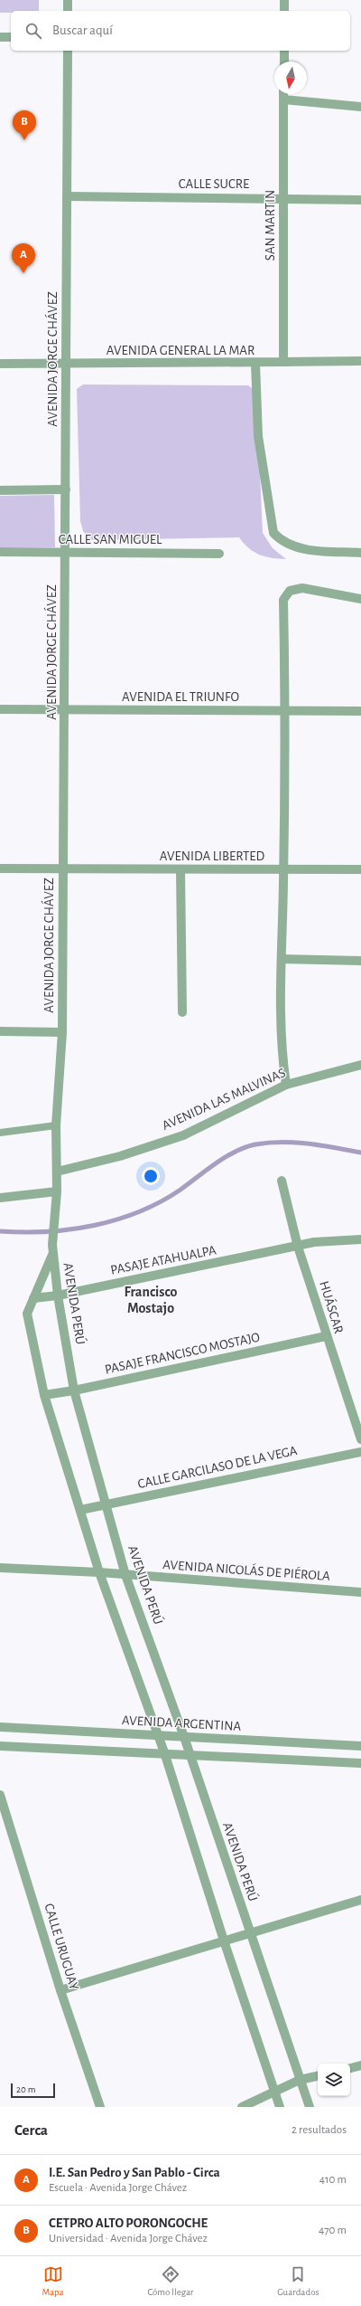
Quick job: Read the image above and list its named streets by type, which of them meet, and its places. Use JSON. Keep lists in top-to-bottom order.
{
  "streets": {
    "street": [
      "CALLE SUCRE",
      "SAN MARTIN",
      "AVENIDA GENERAL LA MAR",
      "AVENIDA JORGE CHÁVEZ",
      "CALLE SAN MIGUEL",
      "AVENIDA EL TRIUNFO",
      "AVENIDA LIBERTED",
      "AVENIDA LAS MALVINAS",
      "PASAJE ATAHUALPA",
      "AVENIDA PERÚ",
      "HUÁSCAR",
      "PASAJE FRANCISCO MOSTAJO",
      "CALLE GARCILASO DE LA VEGA",
      "AVENIDA NICOLÁS DE PIÉROLA",
      "AVENIDA ARGENTINA",
      "CALLE URUGUAY"
    ]
  },
  "crossings": [
    ["CALLE SUCRE", "SAN MARTIN"],
    ["CALLE SUCRE", "AVENIDA JORGE CHÁVEZ"],
    ["SAN MARTIN", "AVENIDA GENERAL LA MAR"],
    ["AVENIDA GENERAL LA MAR", "AVENIDA JORGE CHÁVEZ"],
    ["AVENIDA JORGE CHÁVEZ", "CALLE SAN MIGUEL"],
    ["AVENIDA JORGE CHÁVEZ", "AVENIDA EL TRIUNFO"],
    ["AVENIDA JORGE CHÁVEZ", "AVENIDA LIBERTED"],
    ["AVENIDA JORGE CHÁVEZ", "AVENIDA LAS MALVINAS"],
    ["AVENIDA JORGE CHÁVEZ", "AVENIDA PERÚ"],
    ["PASAJE ATAHUALPA", "AVENIDA PERÚ"],
    ["PASAJE ATAHUALPA", "HUÁSCAR"],
    ["AVENIDA PERÚ", "PASAJE FRANCISCO MOSTAJO"],
    ["AVENIDA PERÚ", "CALLE GARCILASO DE LA VEGA"],
    ["AVENIDA PERÚ", "AVENIDA NICOLÁS DE PIÉROLA"],
    ["AVENIDA PERÚ", "AVENIDA ARGENTINA"],
    ["HUÁSCAR", "PASAJE FRANCISCO MOSTAJO"]
  ],
  "districts": ["Francisco Mostajo"],
  "scale_bar": "20 m",
  "north": "bottom",
  "page": {
    "search": "Buscar aquí",
    "pins": ["B", "A"],
    "scale": "20 m",
    "heading": ["Cerca", "2 resultados"],
    "list": [
      {
        "mark": "A",
        "name": "I.E. San Pedro y San Pablo - Circa",
        "note": "Escuela · Avenida Jorge Chávez",
        "value": "410 m"
      },
      {
        "mark": "B",
        "name": "CETPRO ALTO PORONGOCHE",
        "note": "Universidad · Avenida Jorge Chávez",
        "value": "470 m"
      }
    ],
    "nav": ["Mapa", "Cómo llegar", "Guardados"]
  }
}
